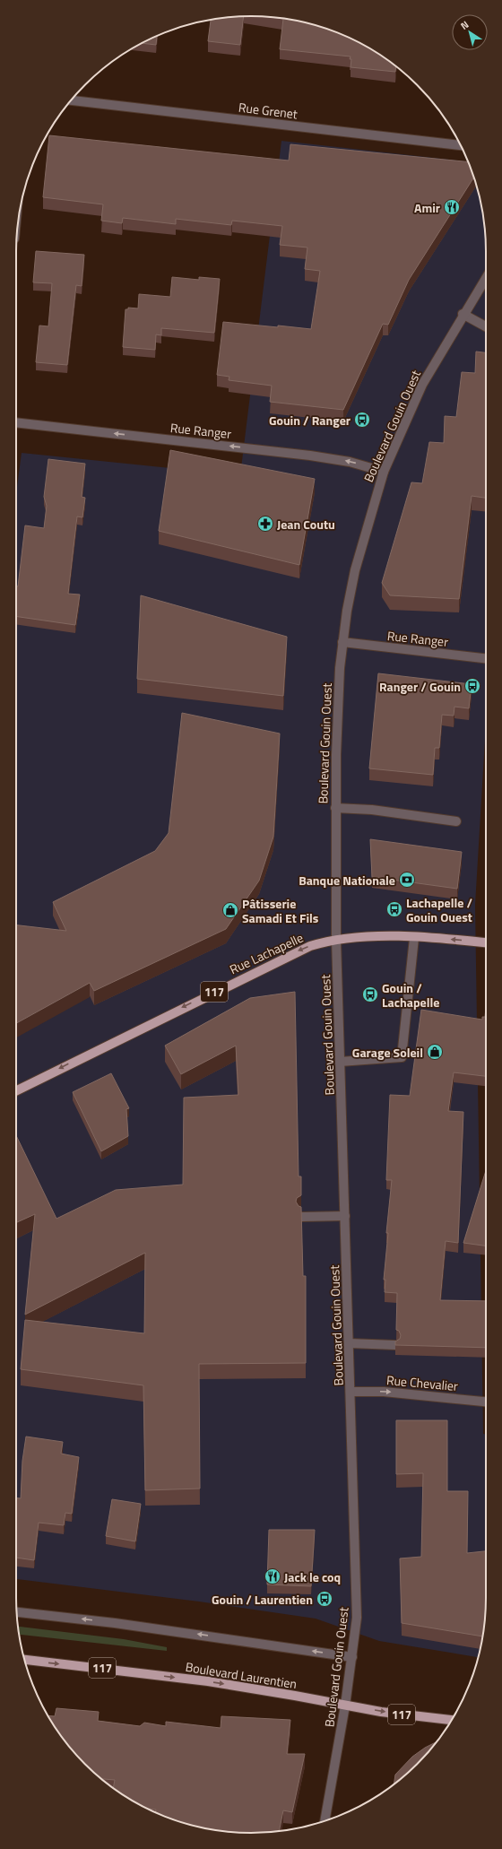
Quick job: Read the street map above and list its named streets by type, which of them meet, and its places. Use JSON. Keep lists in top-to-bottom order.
{
  "streets": {
    "main road": ["Rue Lachapelle", "117", "Boulevard Laurentien"],
    "street": [
      "Rue Grenet",
      "Boulevard Gouin Ouest",
      "Rue Ranger",
      "Rue Chevalier"
    ]
  },
  "crossings": [
    ["Boulevard Gouin Ouest", "Rue Ranger"],
    ["Boulevard Gouin Ouest", "Rue Lachapelle"],
    ["Boulevard Gouin Ouest", "Rue Chevalier"],
    ["Boulevard Gouin Ouest", "Boulevard Laurentien"]
  ],
  "one_way": ["Rue Ranger", "Rue Lachapelle", "Boulevard Laurentien"],
  "places": {
    "restaurant": ["Amir", "Jack le coq"],
    "bus stop": [
      "Gouin / Ranger",
      "Ranger / Gouin",
      "Lachapelle / Gouin Ouest",
      "Gouin / Lachapelle",
      "Gouin / Laurentien"
    ],
    "pharmacy": ["Jean Coutu"],
    "bank": ["Banque Nationale"],
    "shop": ["Pâtisserie Samadi Et Fils", "Garage Soleil"]
  },
  "north": "top left"
}
